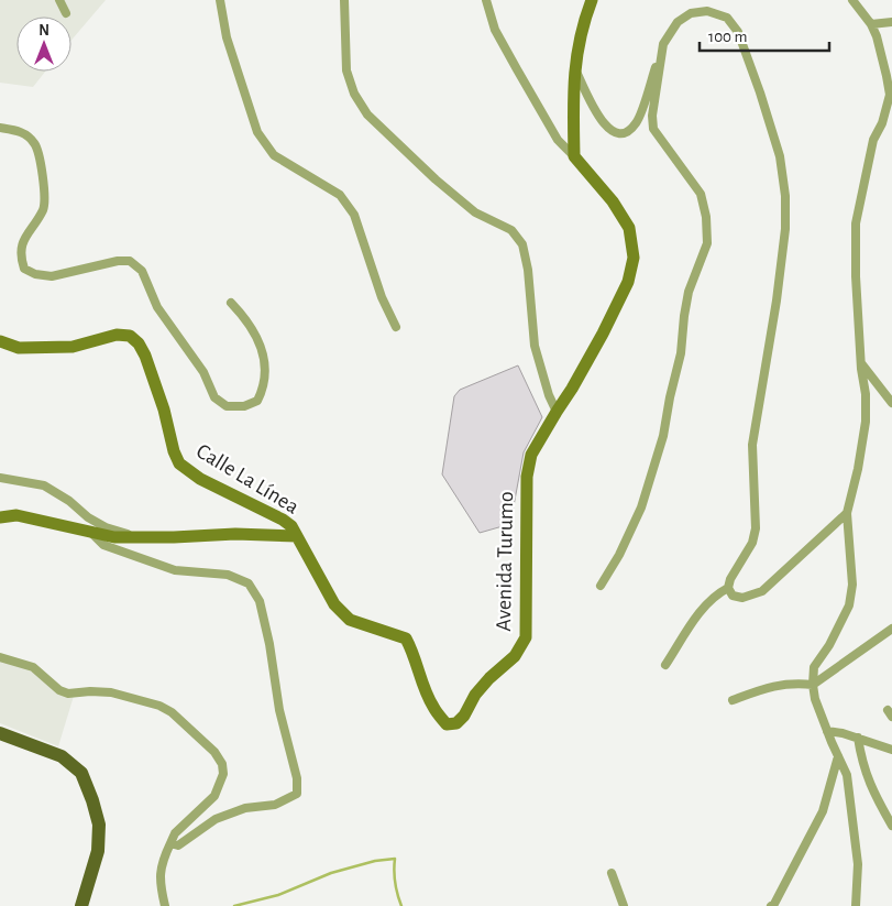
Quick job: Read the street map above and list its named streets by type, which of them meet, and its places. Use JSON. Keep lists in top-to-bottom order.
{
  "streets": {
    "street": ["Calle La Línea", "Avenida Turumo"]
  },
  "crossings": [
    ["Calle La Línea", "Avenida Turumo"]
  ],
  "scale_bar": "100 m",
  "north": "top"
}
